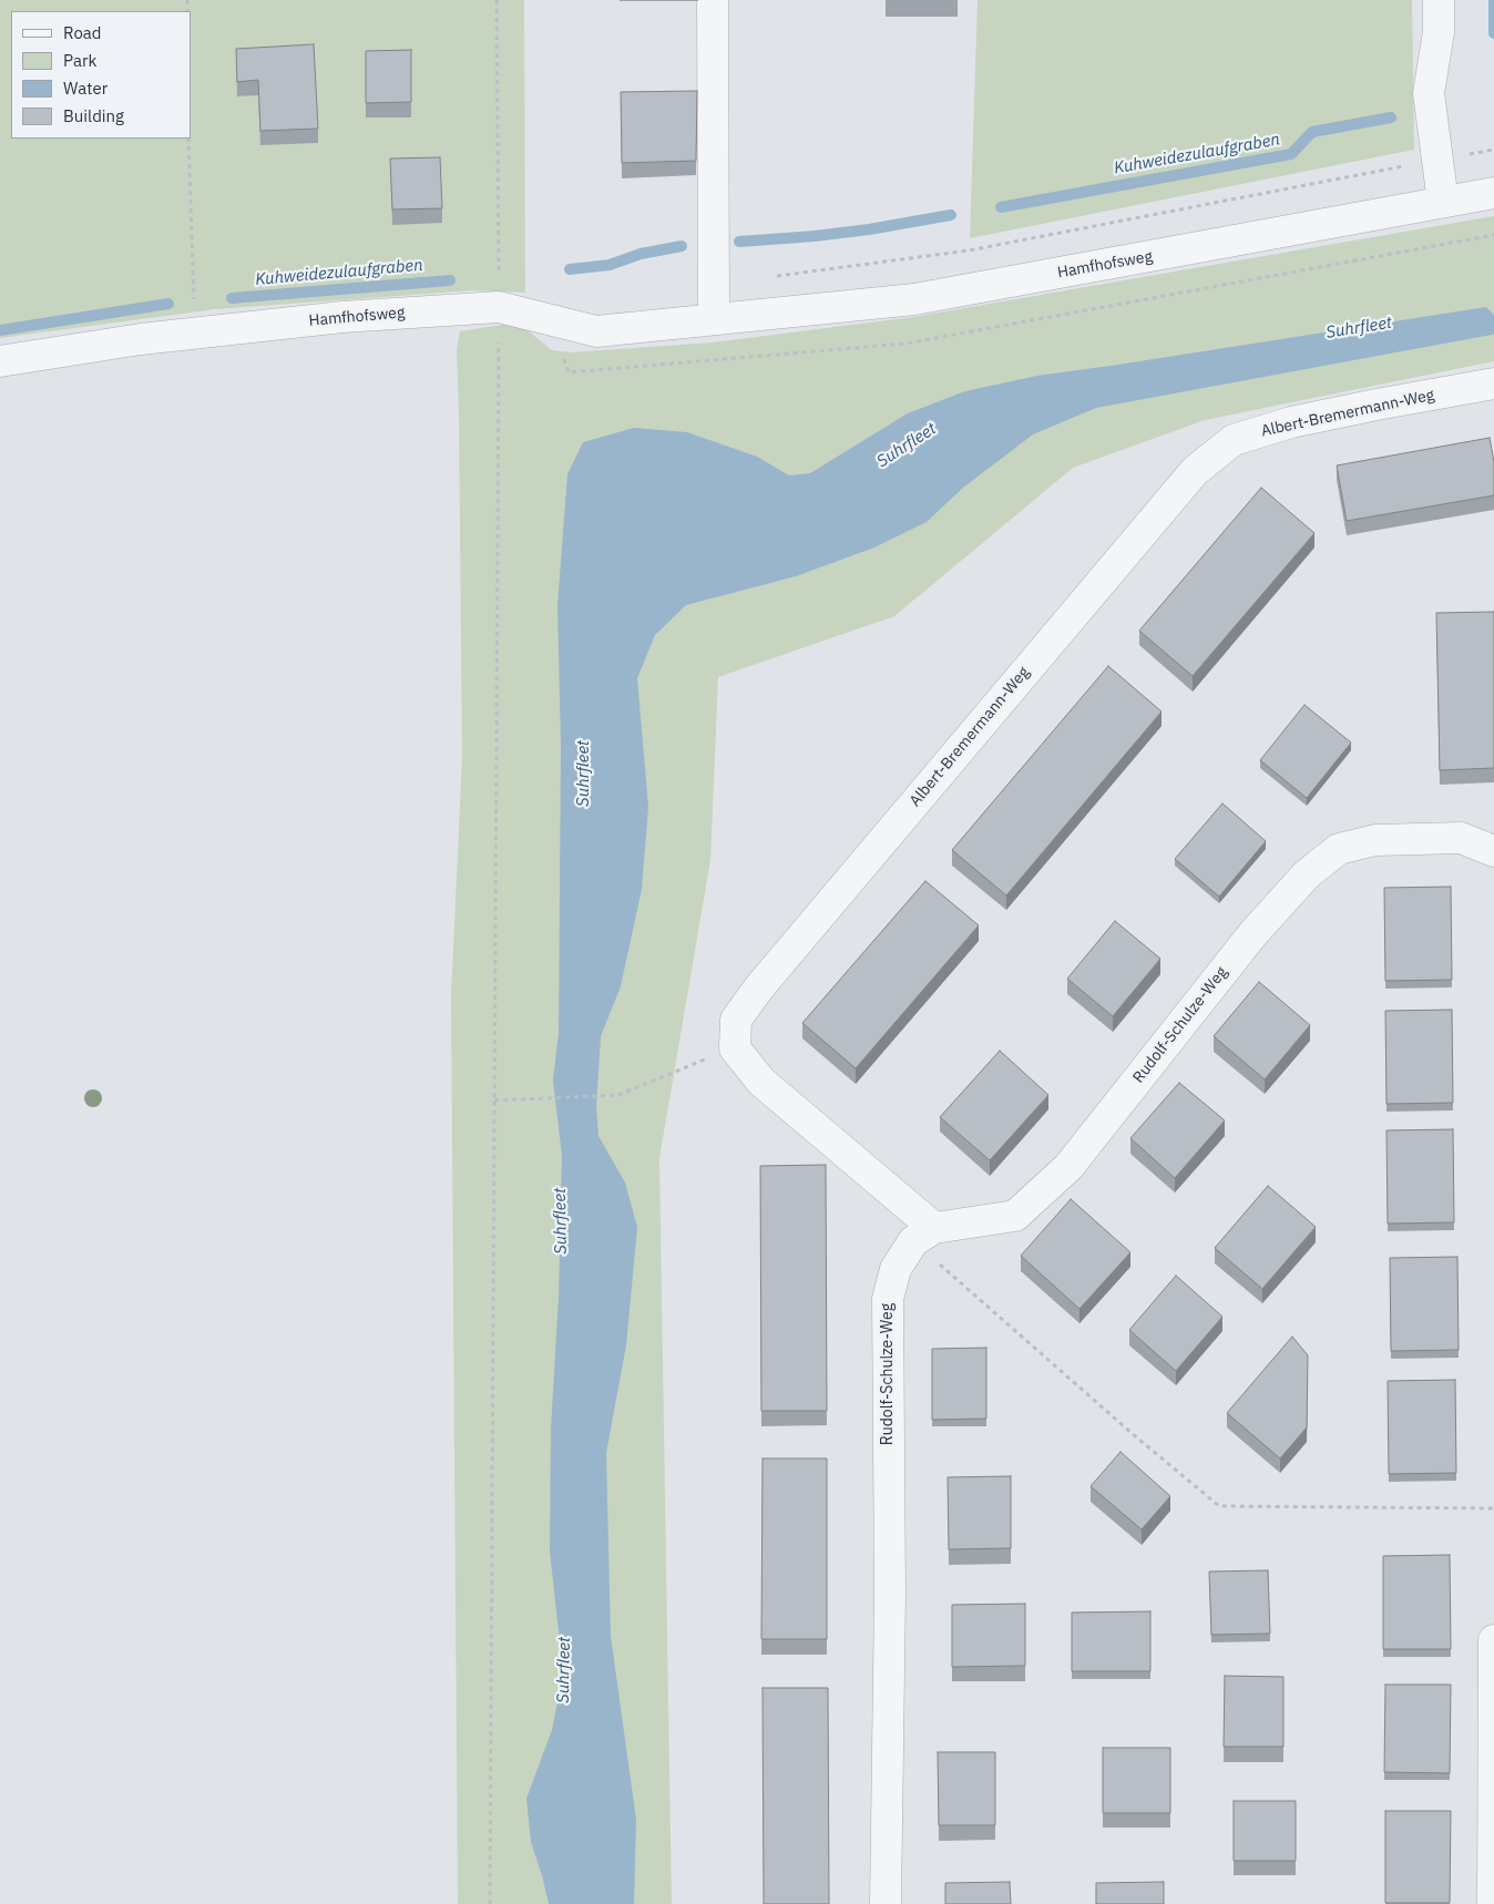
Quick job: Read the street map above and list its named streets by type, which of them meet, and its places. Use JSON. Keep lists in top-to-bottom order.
{
  "streets": {
    "street": ["Hamfhofsweg", "Albert-Bremermann-Weg", "Rudolf-Schulze-Weg"]
  },
  "water": ["Kuhweidezulaufgraben", "Suhrfleet"],
  "legend": [
    "Road",
    "Park",
    "Water",
    "Building"
  ]
}
